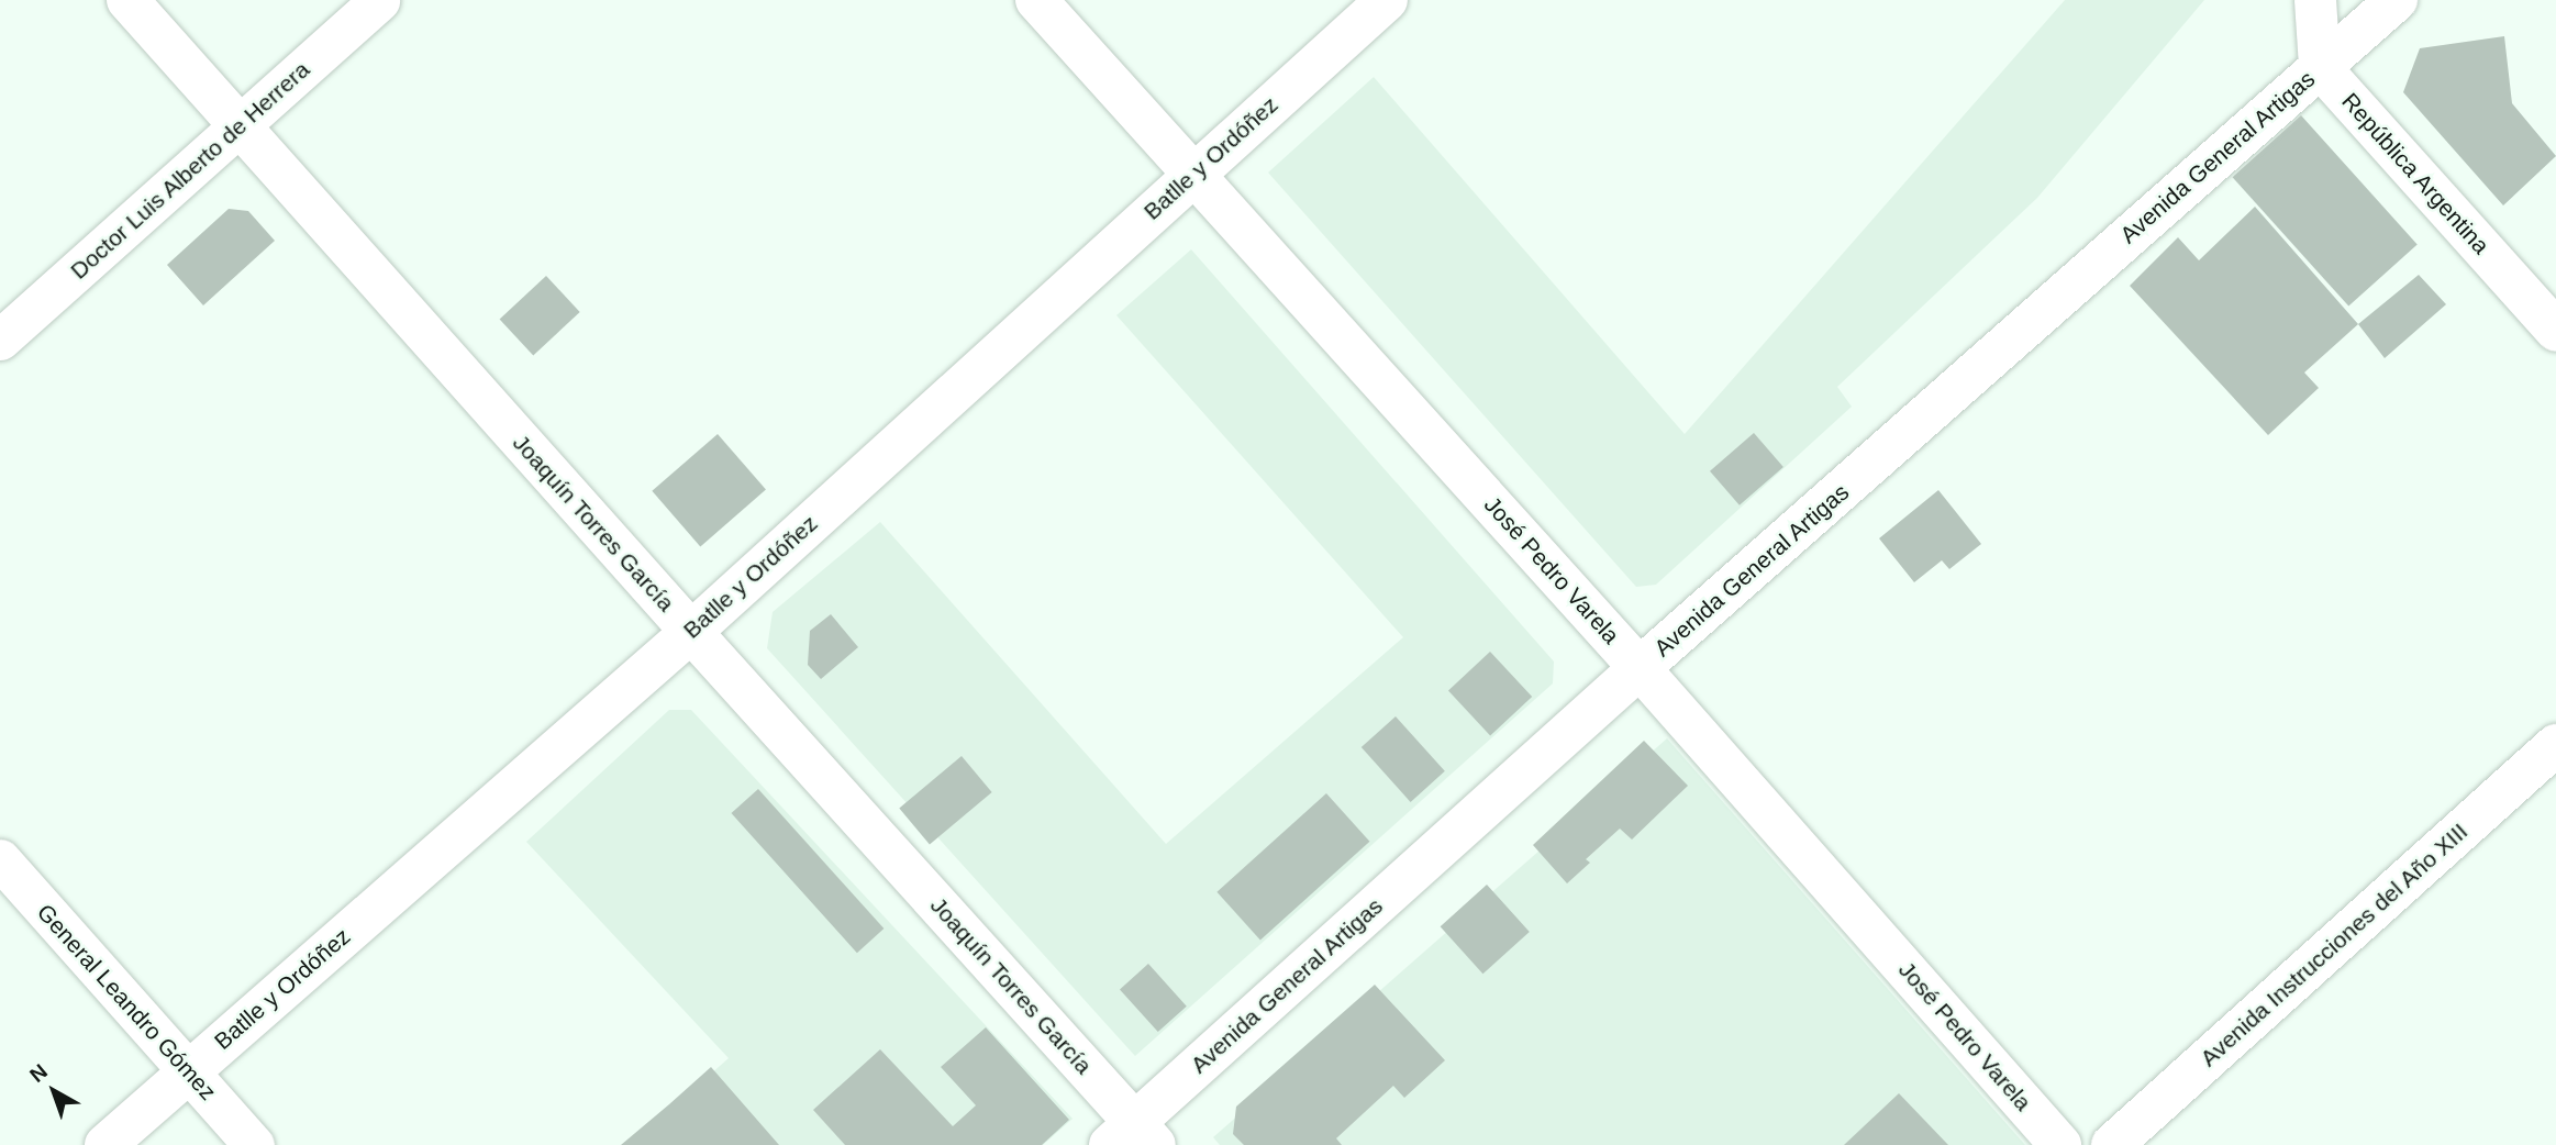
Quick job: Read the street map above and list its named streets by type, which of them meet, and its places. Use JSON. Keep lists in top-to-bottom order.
{
  "streets": {
    "street": [
      "Avenida General Artigas",
      "Batlle y Ordóñez",
      "Doctor Luis Alberto de Herrera",
      "República Argentina",
      "Joaquín Torres García",
      "José Pedro Varela",
      "Avenida Instrucciones del Año XIII",
      "General Leandro Gómez"
    ]
  },
  "crossings": [
    ["Avenida General Artigas", "República Argentina"],
    ["Avenida General Artigas", "Joaquín Torres García"],
    ["Avenida General Artigas", "José Pedro Varela"],
    ["Batlle y Ordóñez", "Joaquín Torres García"],
    ["Batlle y Ordóñez", "José Pedro Varela"],
    ["Batlle y Ordóñez", "General Leandro Gómez"],
    ["Doctor Luis Alberto de Herrera", "Joaquín Torres García"]
  ],
  "north": "top left"
}
